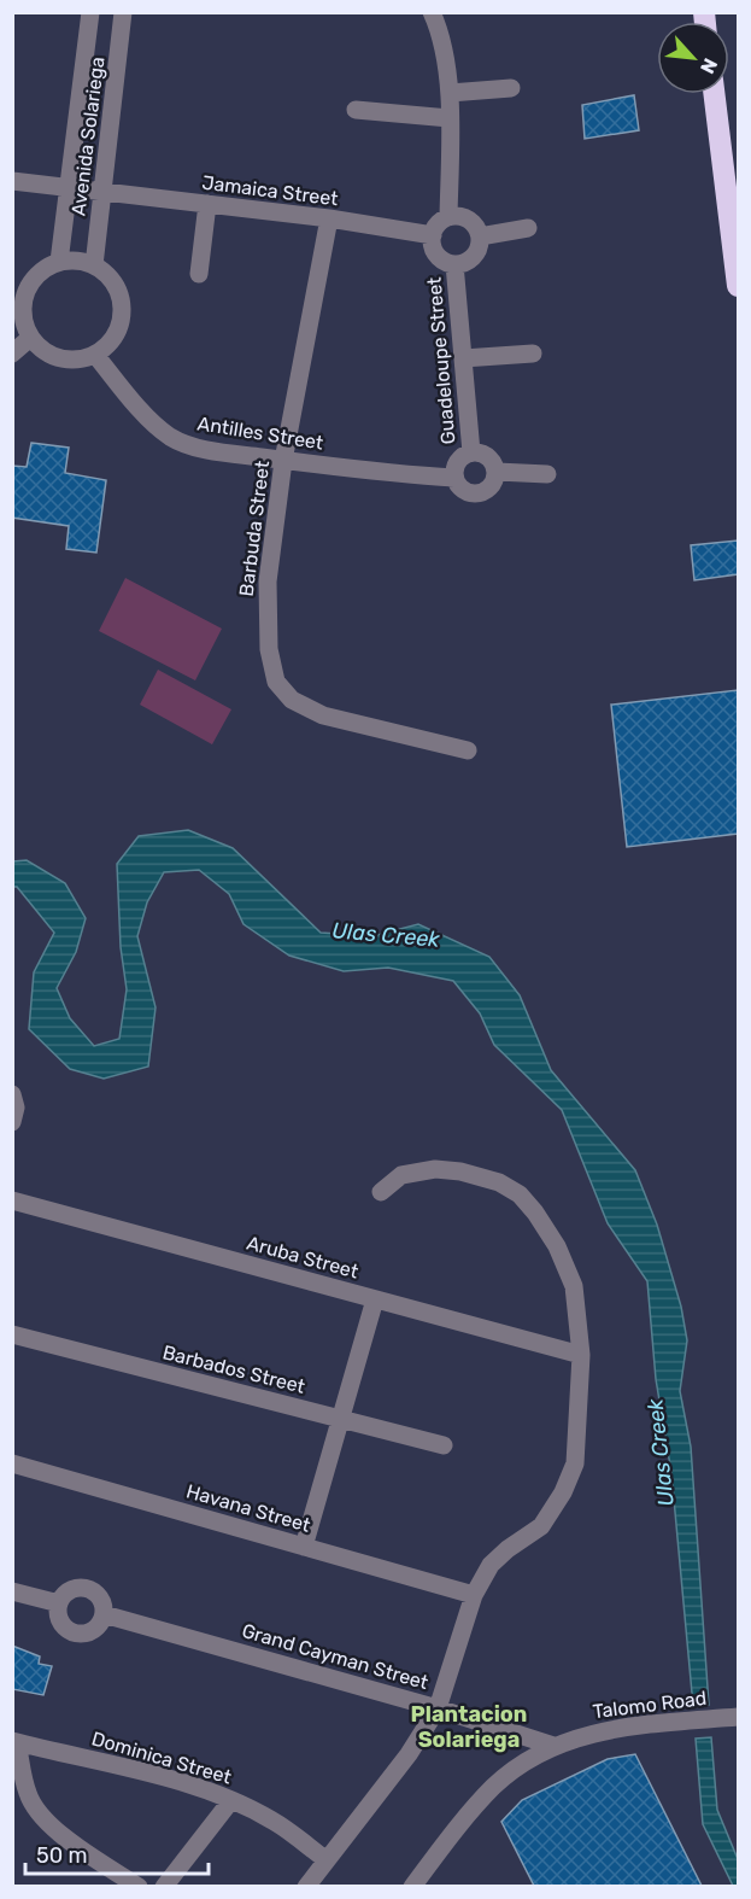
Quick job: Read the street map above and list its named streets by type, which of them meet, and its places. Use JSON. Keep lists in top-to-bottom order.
{
  "streets": {
    "street": [
      "Avenida Solariega",
      "Jamaica Street",
      "Guadeloupe Street",
      "Antilles Street",
      "Barbuda Street",
      "Aruba Street",
      "Barbados Street",
      "Havana Street",
      "Grand Cayman Street",
      "Talomo Road",
      "Dominica Street"
    ]
  },
  "crossings": [
    ["Avenida Solariega", "Jamaica Street"],
    ["Avenida Solariega", "Antilles Street"],
    ["Jamaica Street", "Guadeloupe Street"],
    ["Jamaica Street", "Barbuda Street"],
    ["Guadeloupe Street", "Antilles Street"],
    ["Antilles Street", "Barbuda Street"],
    ["Grand Cayman Street", "Talomo Road"]
  ],
  "districts": ["Plantacion Solariega"],
  "water": ["Ulas Creek"],
  "scale_bar": "50 m",
  "north": "bottom right"
}
